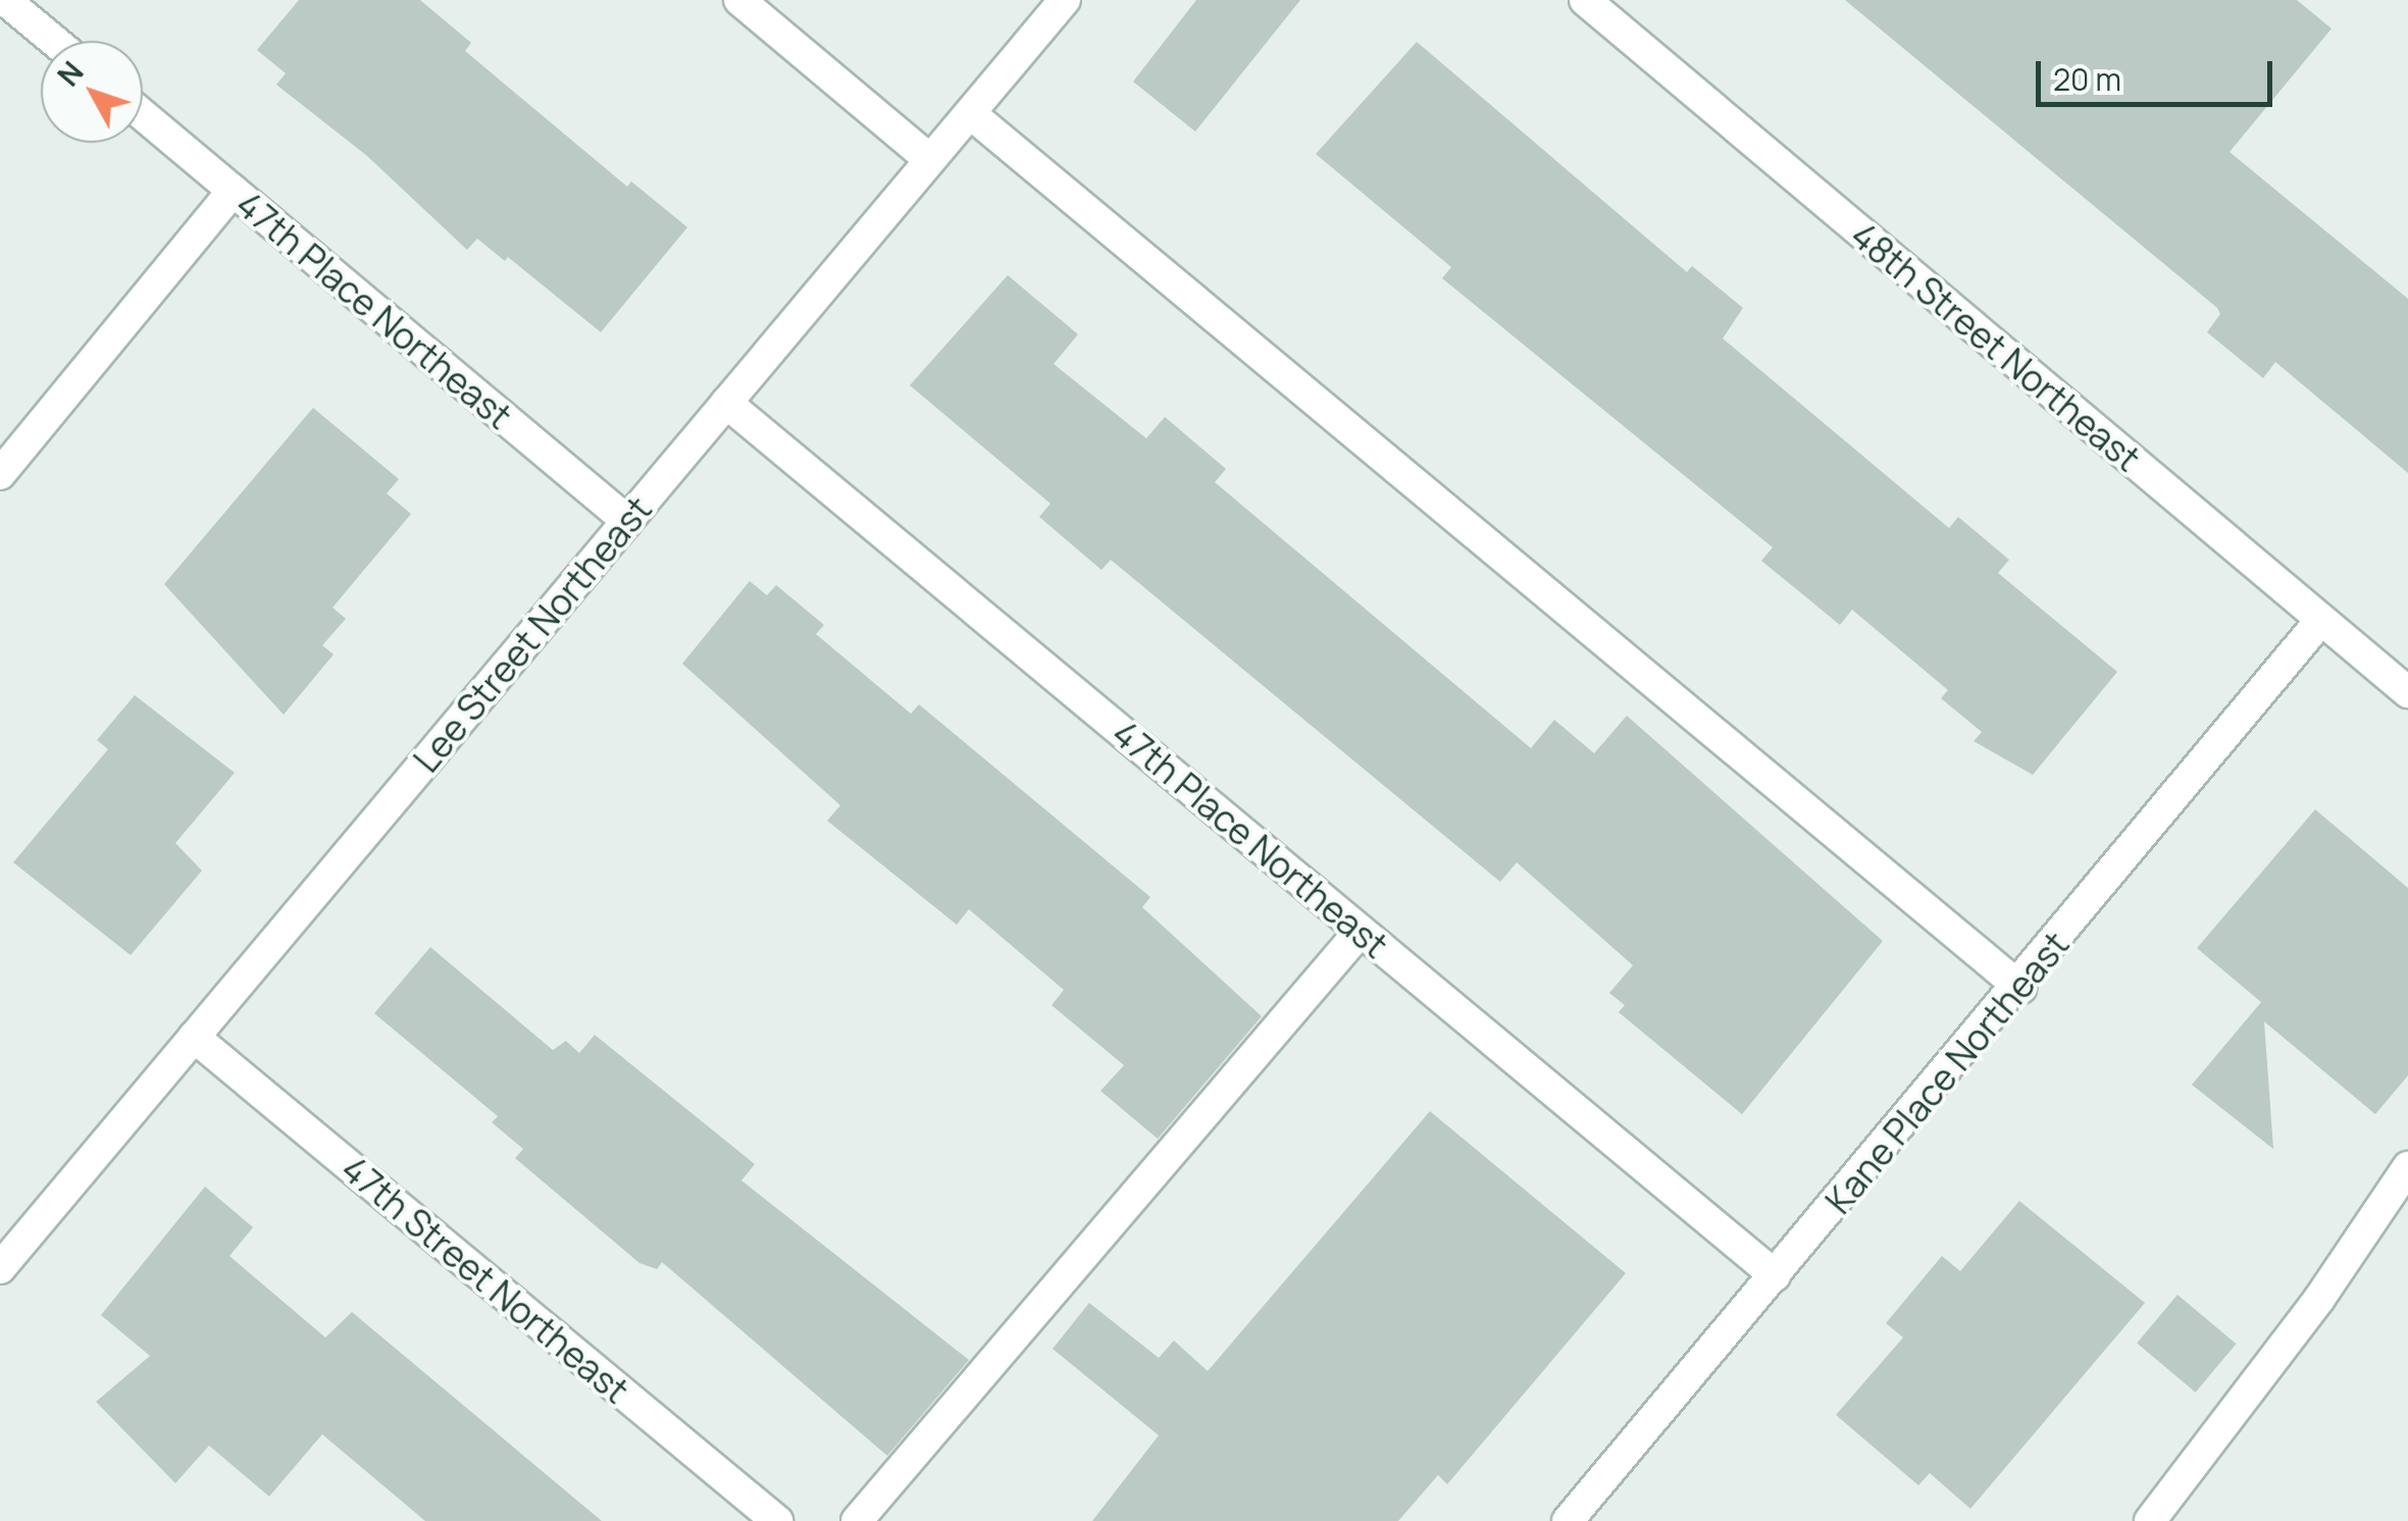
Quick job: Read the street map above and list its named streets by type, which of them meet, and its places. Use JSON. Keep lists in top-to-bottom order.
{
  "streets": {
    "street": [
      "47th Place Northeast",
      "48th Street Northeast",
      "Lee Street Northeast",
      "Kane Place Northeast",
      "47th Street Northeast"
    ]
  },
  "crossings": [
    ["47th Place Northeast", "Lee Street Northeast"],
    ["47th Place Northeast", "Kane Place Northeast"],
    ["48th Street Northeast", "Kane Place Northeast"],
    ["Lee Street Northeast", "47th Street Northeast"]
  ],
  "scale_bar": "20 m",
  "north": "top left"
}
